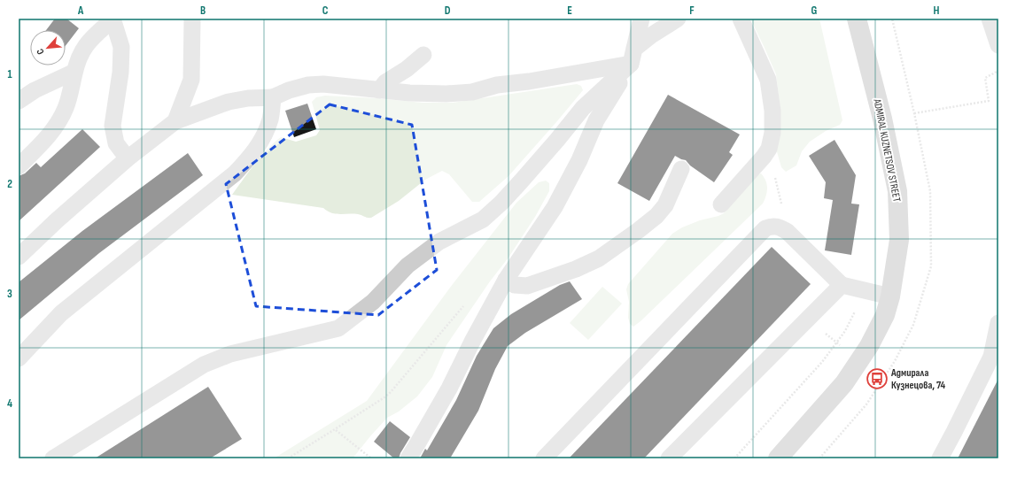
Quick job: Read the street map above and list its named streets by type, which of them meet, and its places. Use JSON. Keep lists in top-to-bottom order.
{
  "streets": {
    "main road": ["ADMIRAL KUZNETSOV STREET"]
  },
  "places": {
    "bus stop": ["Адмирала Кузнецова, 74"]
  },
  "north": "bottom left",
  "grid": {
    "columns": [
      "A",
      "B",
      "C",
      "D",
      "E",
      "F",
      "G",
      "H"
    ],
    "rows": [
      "1",
      "2",
      "3",
      "4"
    ]
  }
}
